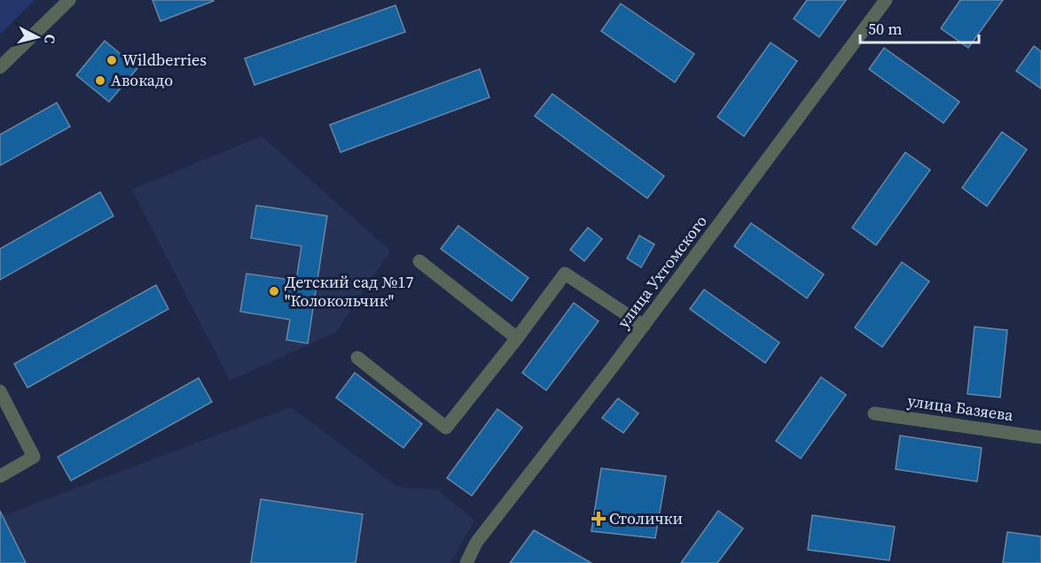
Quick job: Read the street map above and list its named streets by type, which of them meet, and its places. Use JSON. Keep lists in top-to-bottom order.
{
  "streets": {
    "street": ["улица Ухтомского", "улица Базяева"]
  },
  "places": {
    "other": ["Wildberries", "Авокадо", "Детский сад №17 \"Колокольчик\""],
    "health": ["Столички"]
  },
  "scale_bar": "50 m",
  "north": "right"
}
